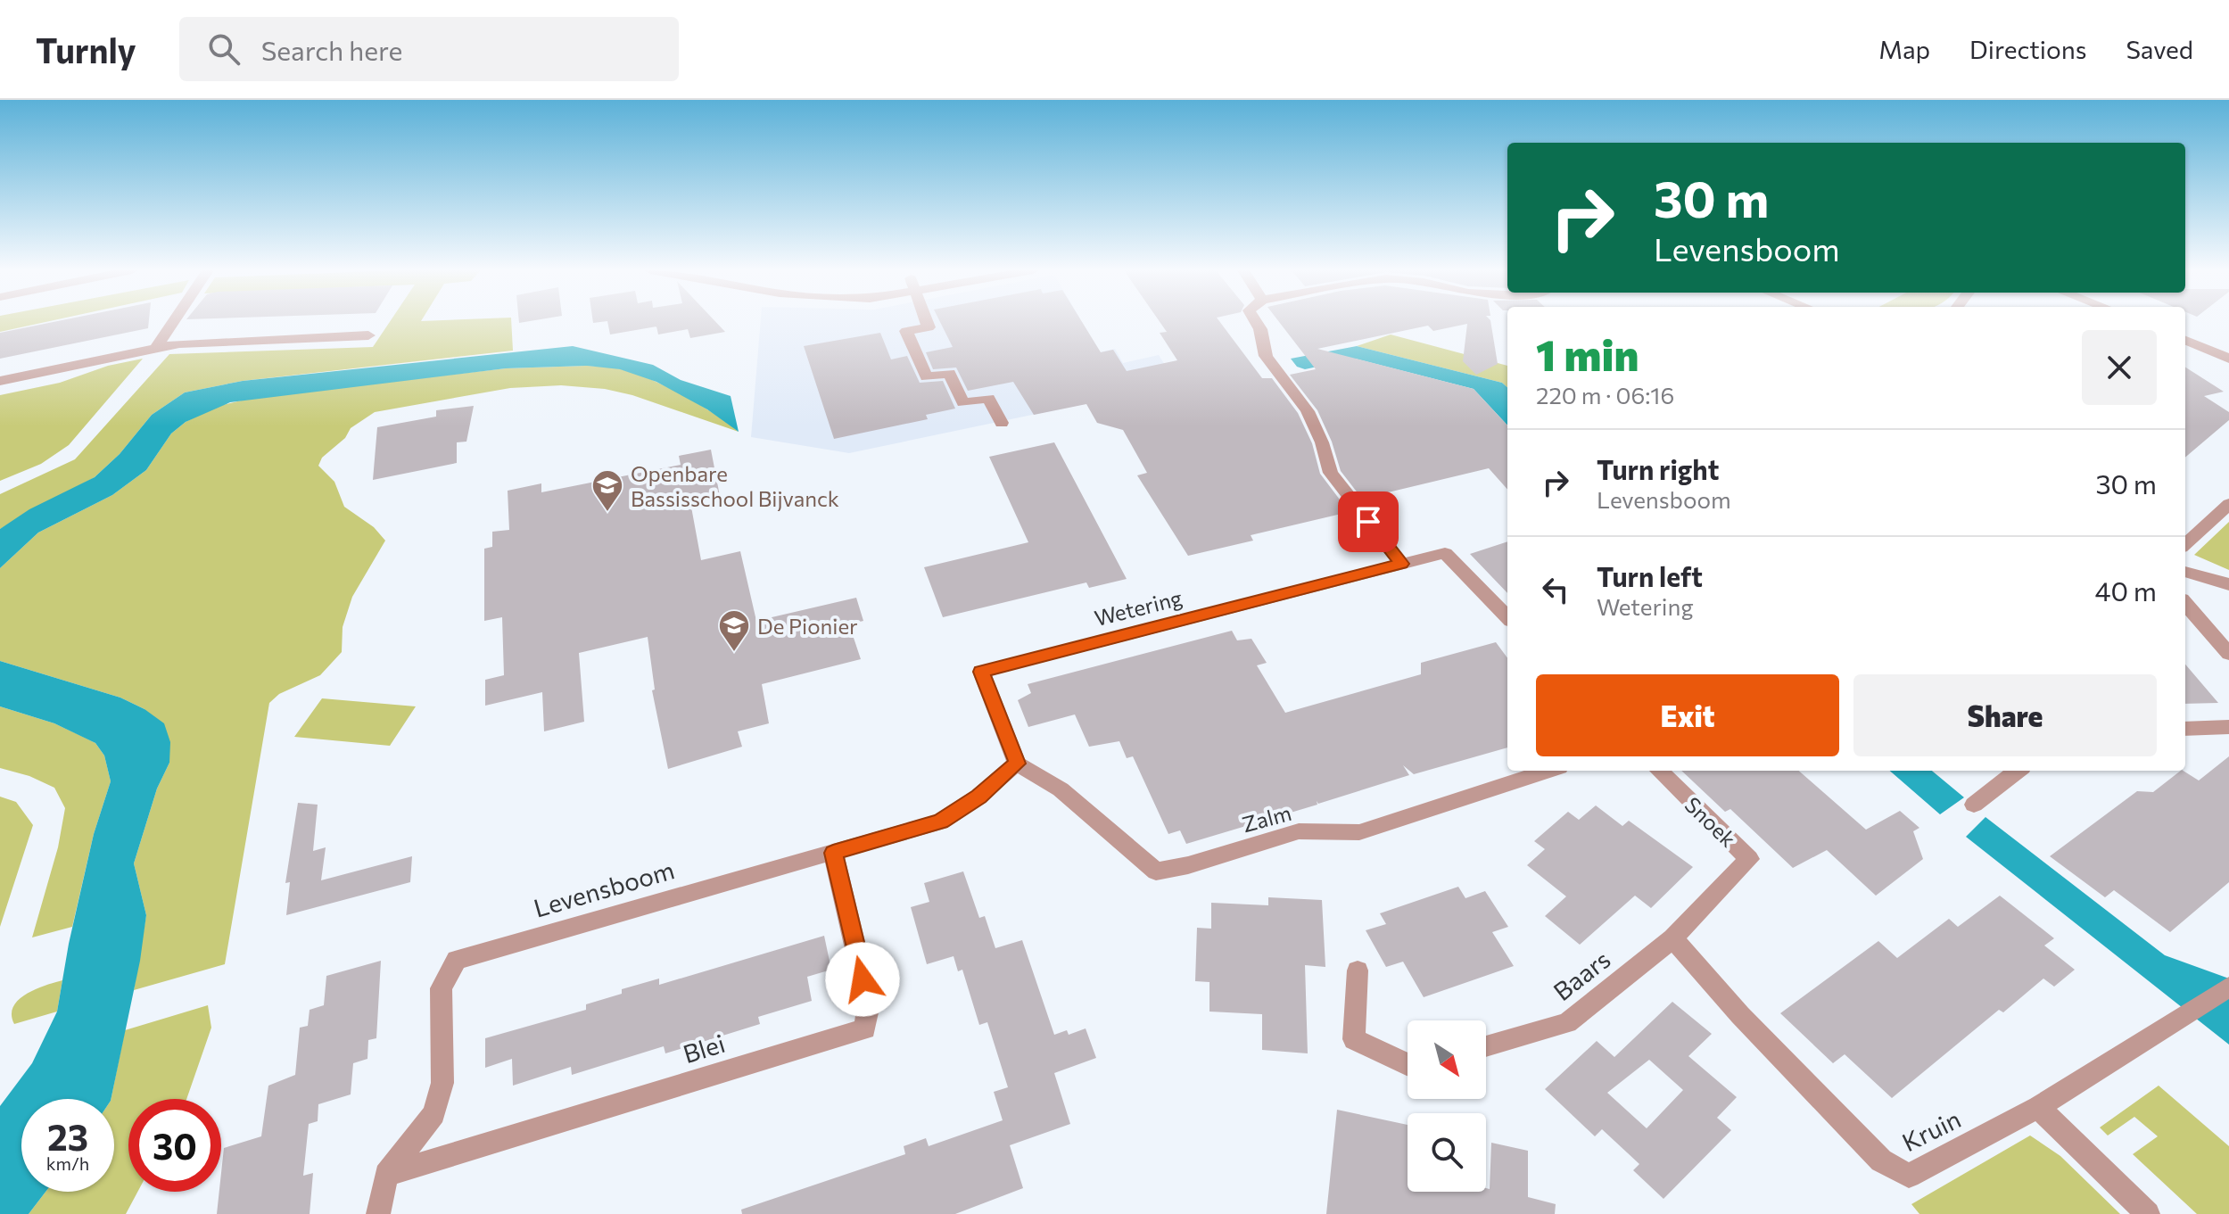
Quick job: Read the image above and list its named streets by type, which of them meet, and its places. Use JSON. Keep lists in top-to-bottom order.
{
  "streets": {
    "street": [
      "Wetering",
      "Zalm",
      "Snoek",
      "Levensboom",
      "Baars",
      "Blei",
      "Kruin"
    ]
  },
  "crossings": [
    ["Wetering", "Zalm"],
    ["Wetering", "Levensboom"],
    ["Zalm", "Levensboom"],
    ["Snoek", "Baars"],
    ["Snoek", "Kruin"],
    ["Levensboom", "Blei"],
    ["Baars", "Kruin"]
  ],
  "places": {
    "school or university": ["Openbare Bassisschool Bijvanck", "De Pionier"]
  },
  "north": "bottom right",
  "page": {
    "header": "Turnly",
    "search": "Search here",
    "nav": ["Map", "Directions", "Saved"],
    "turn": ["30 m", "Levensboom"],
    "heading": ["1 min", "220 m · 06:16"],
    "list": [
      {
        "name": "Turn right",
        "note": "Levensboom",
        "value": "30 m"
      },
      {
        "name": "Turn left",
        "note": "Wetering",
        "value": "40 m"
      }
    ],
    "buttons": ["Exit", "Share"],
    "speed": "23 km/h",
    "limit": "30"
  }
}
